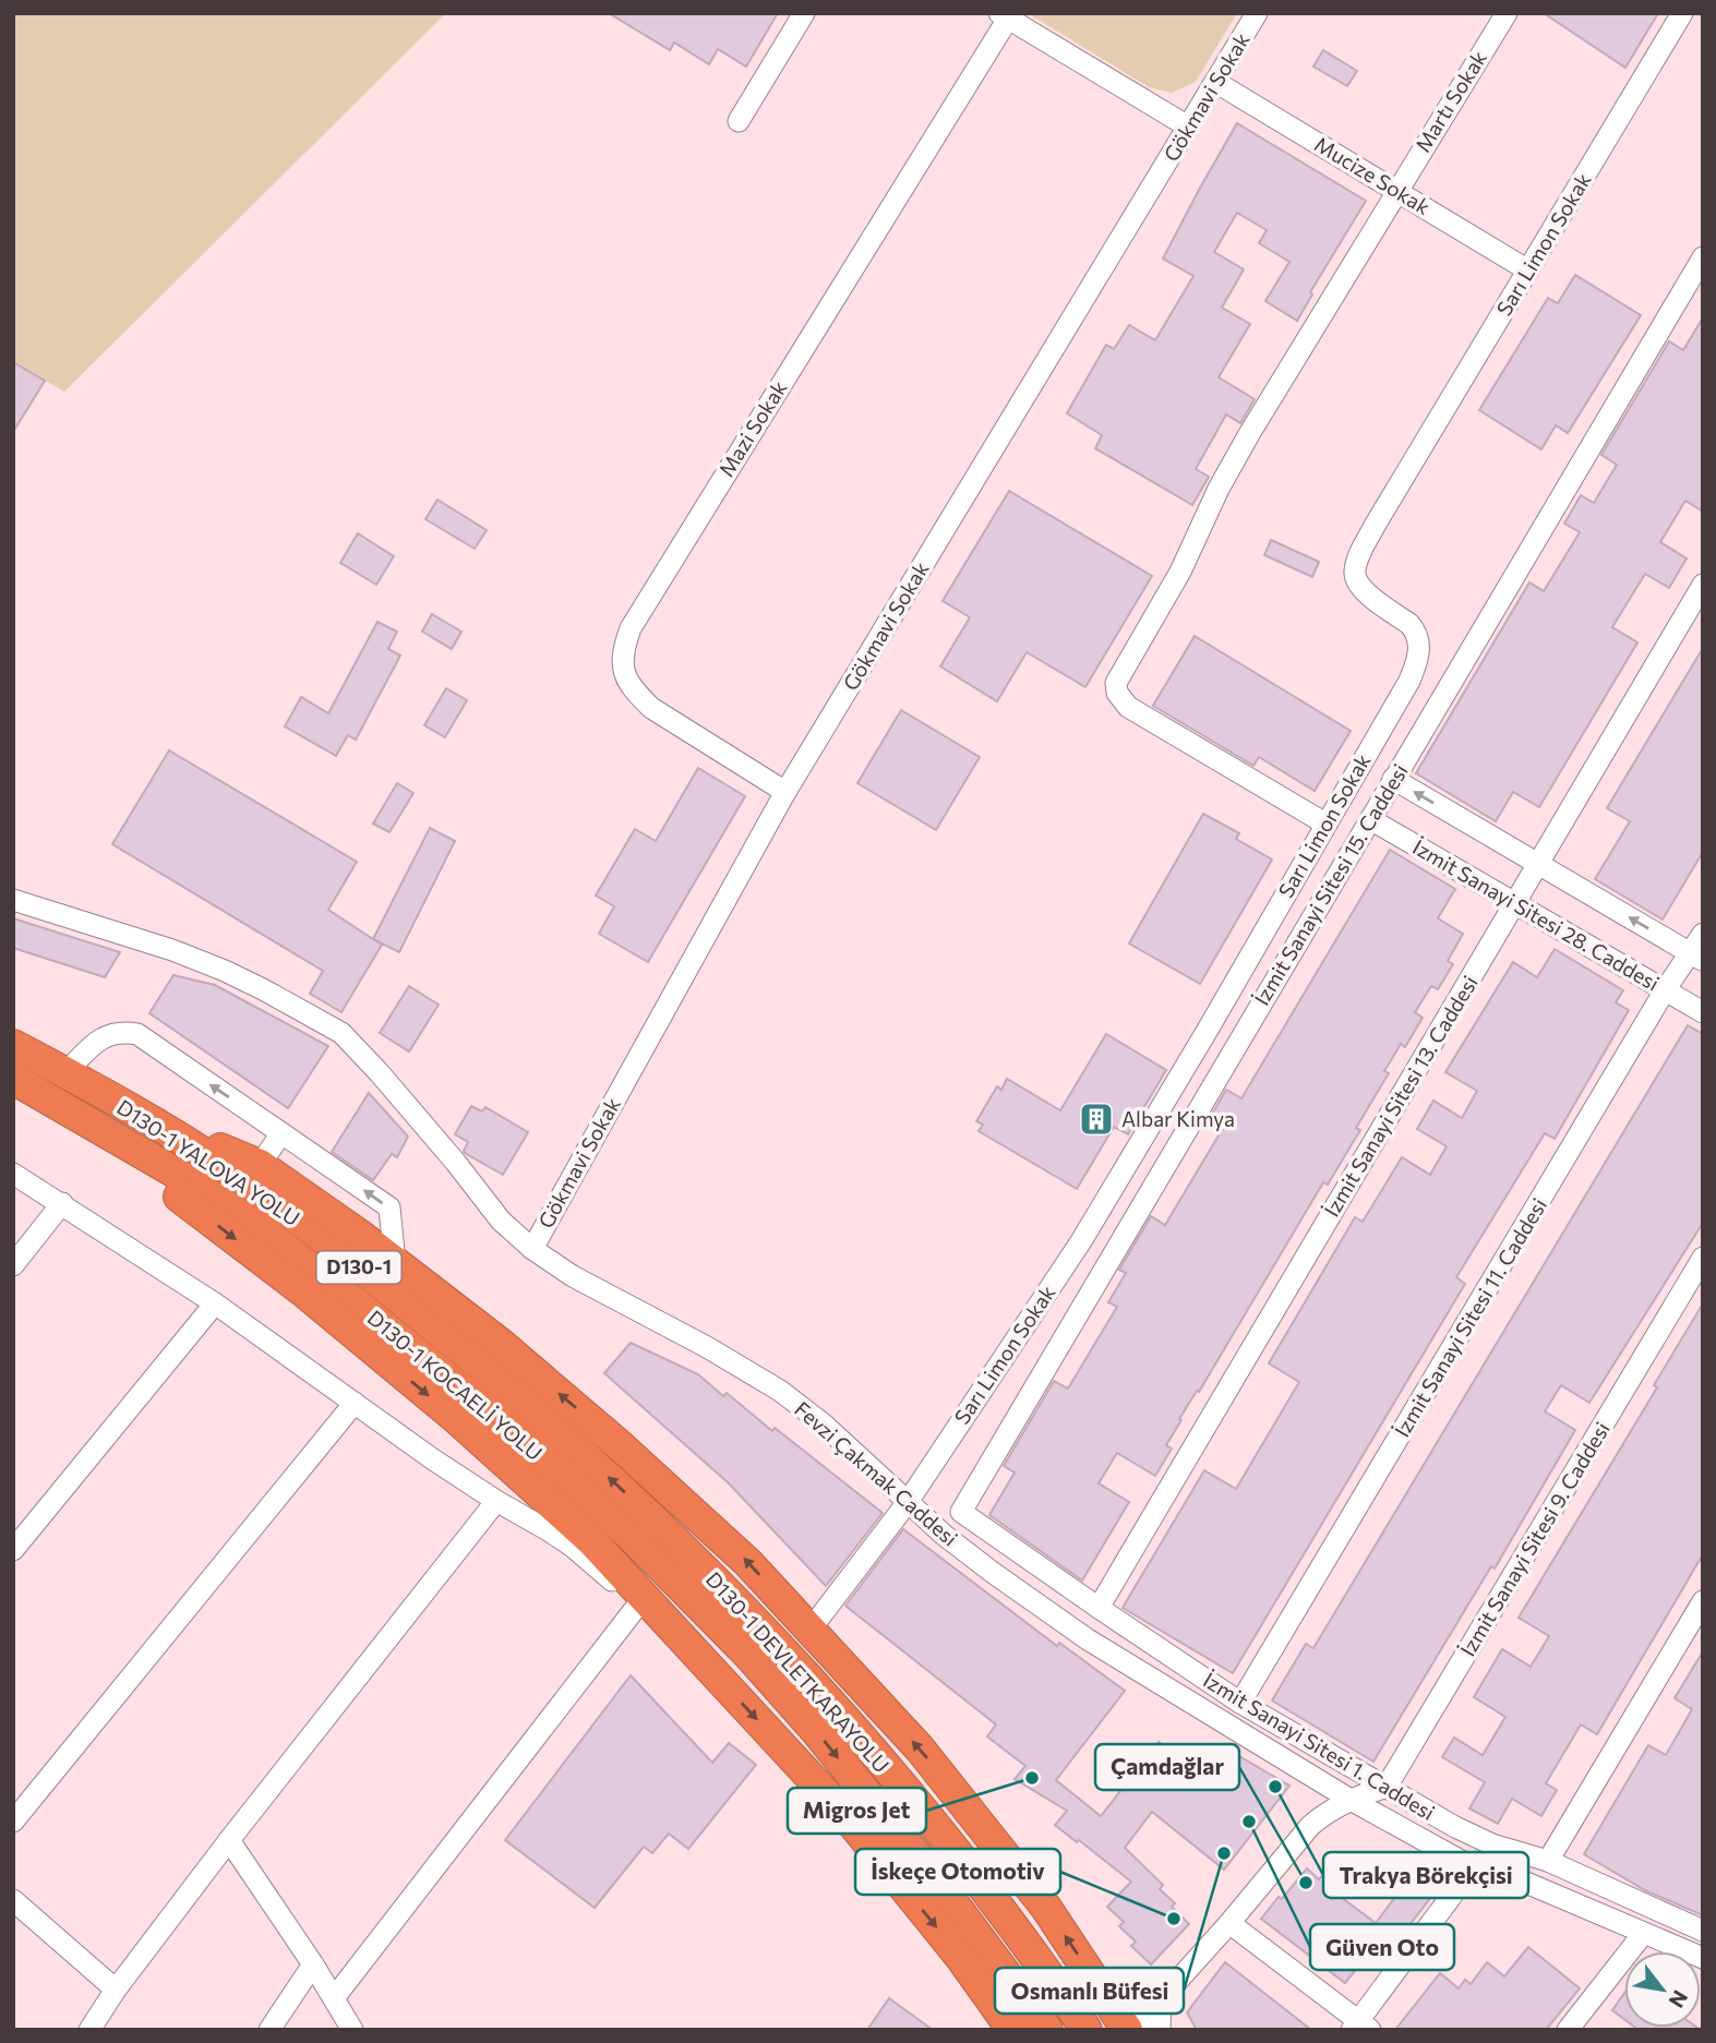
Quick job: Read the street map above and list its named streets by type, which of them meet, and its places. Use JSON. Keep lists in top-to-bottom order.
{
  "streets": {
    "highway": [
      "D130-1 YALOVA YOLU",
      "D130-1",
      "D130-1 KOCAELİ YOLU",
      "D130-1 DEVLETKARAYOLU"
    ],
    "street": [
      "Gökmavi Sokak",
      "Martı Sokak",
      "Mucize Sokak",
      "Sarı Limon Sokak",
      "Mazi Sokak",
      "İzmit Sanayi Sitesi 15. Caddesi",
      "İzmit Sanayi Sitesi 28. Caddesi",
      "İzmit Sanayi Sitesi 13. Caddesi",
      "İzmit Sanayi Sitesi 11. Caddesi",
      "Fevzi Çakmak Caddesi",
      "İzmit Sanayi Sitesi 9. Caddesi",
      "İzmit Sanayi Sitesi 1. Caddesi"
    ]
  },
  "crossings": [
    ["Gökmavi Sokak", "Mucize Sokak"],
    ["Gökmavi Sokak", "Mazi Sokak"],
    ["Gökmavi Sokak", "Fevzi Çakmak Caddesi"],
    ["Martı Sokak", "Mucize Sokak"],
    ["Martı Sokak", "Sarı Limon Sokak"],
    ["Mucize Sokak", "Sarı Limon Sokak"],
    ["Sarı Limon Sokak", "Fevzi Çakmak Caddesi"],
    ["İzmit Sanayi Sitesi 15. Caddesi", "İzmit Sanayi Sitesi 28. Caddesi"],
    ["İzmit Sanayi Sitesi 15. Caddesi", "İzmit Sanayi Sitesi 1. Caddesi"],
    ["İzmit Sanayi Sitesi 28. Caddesi", "İzmit Sanayi Sitesi 13. Caddesi"],
    ["İzmit Sanayi Sitesi 28. Caddesi", "İzmit Sanayi Sitesi 11. Caddesi"],
    ["İzmit Sanayi Sitesi 13. Caddesi", "İzmit Sanayi Sitesi 1. Caddesi"],
    ["D130-1 YALOVA YOLU", "D130-1 KOCAELİ YOLU"],
    ["D130-1 YALOVA YOLU", "D130-1 DEVLETKARAYOLU"],
    ["İzmit Sanayi Sitesi 11. Caddesi", "İzmit Sanayi Sitesi 1. Caddesi"],
    ["D130-1 KOCAELİ YOLU", "D130-1 DEVLETKARAYOLU"],
    ["İzmit Sanayi Sitesi 9. Caddesi", "İzmit Sanayi Sitesi 1. Caddesi"]
  ],
  "places": {
    "building": ["Albar Kimya"],
    "other": [
      "Migros Jet",
      "Trakya Börekçisi",
      "Güven Oto",
      "Osmanlı Büfesi",
      "Çamdağlar",
      "İskeçe Otomotiv"
    ]
  },
  "north": "bottom right"
}
